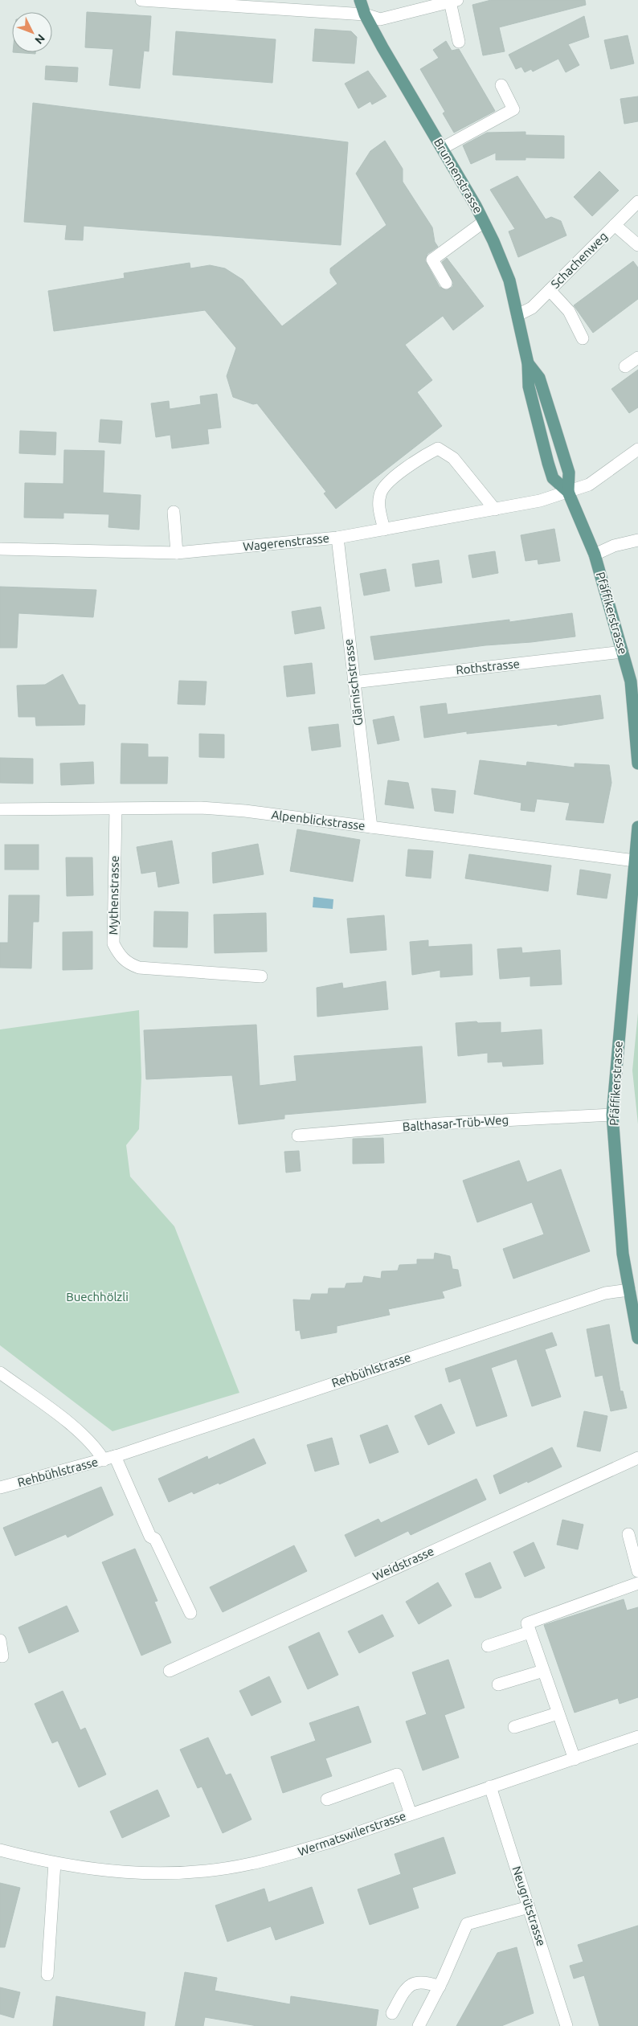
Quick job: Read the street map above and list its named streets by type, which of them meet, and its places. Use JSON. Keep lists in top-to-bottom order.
{
  "streets": {
    "main road": ["Brunnenstrasse", "Pfäffikerstrasse"],
    "street": [
      "Schachenweg",
      "Wagerenstrasse",
      "Rothstrasse",
      "Glärnischstrasse",
      "Alpenblickstrasse",
      "Mythenstrasse",
      "Balthasar-Trüb-Weg",
      "Rehbühlstrasse",
      "Weidstrasse",
      "Wermatswilerstrasse",
      "Neugrütstrasse"
    ]
  },
  "crossings": [
    ["Brunnenstrasse", "Schachenweg"],
    ["Brunnenstrasse", "Wagerenstrasse"],
    ["Brunnenstrasse", "Pfäffikerstrasse"],
    ["Wagerenstrasse", "Pfäffikerstrasse"],
    ["Wagerenstrasse", "Glärnischstrasse"],
    ["Pfäffikerstrasse", "Rothstrasse"],
    ["Pfäffikerstrasse", "Alpenblickstrasse"],
    ["Pfäffikerstrasse", "Balthasar-Trüb-Weg"],
    ["Pfäffikerstrasse", "Rehbühlstrasse"],
    ["Rothstrasse", "Glärnischstrasse"],
    ["Glärnischstrasse", "Alpenblickstrasse"],
    ["Alpenblickstrasse", "Mythenstrasse"],
    ["Wermatswilerstrasse", "Neugrütstrasse"]
  ],
  "parks": ["Buechhölzli"],
  "north": "bottom right"
}
